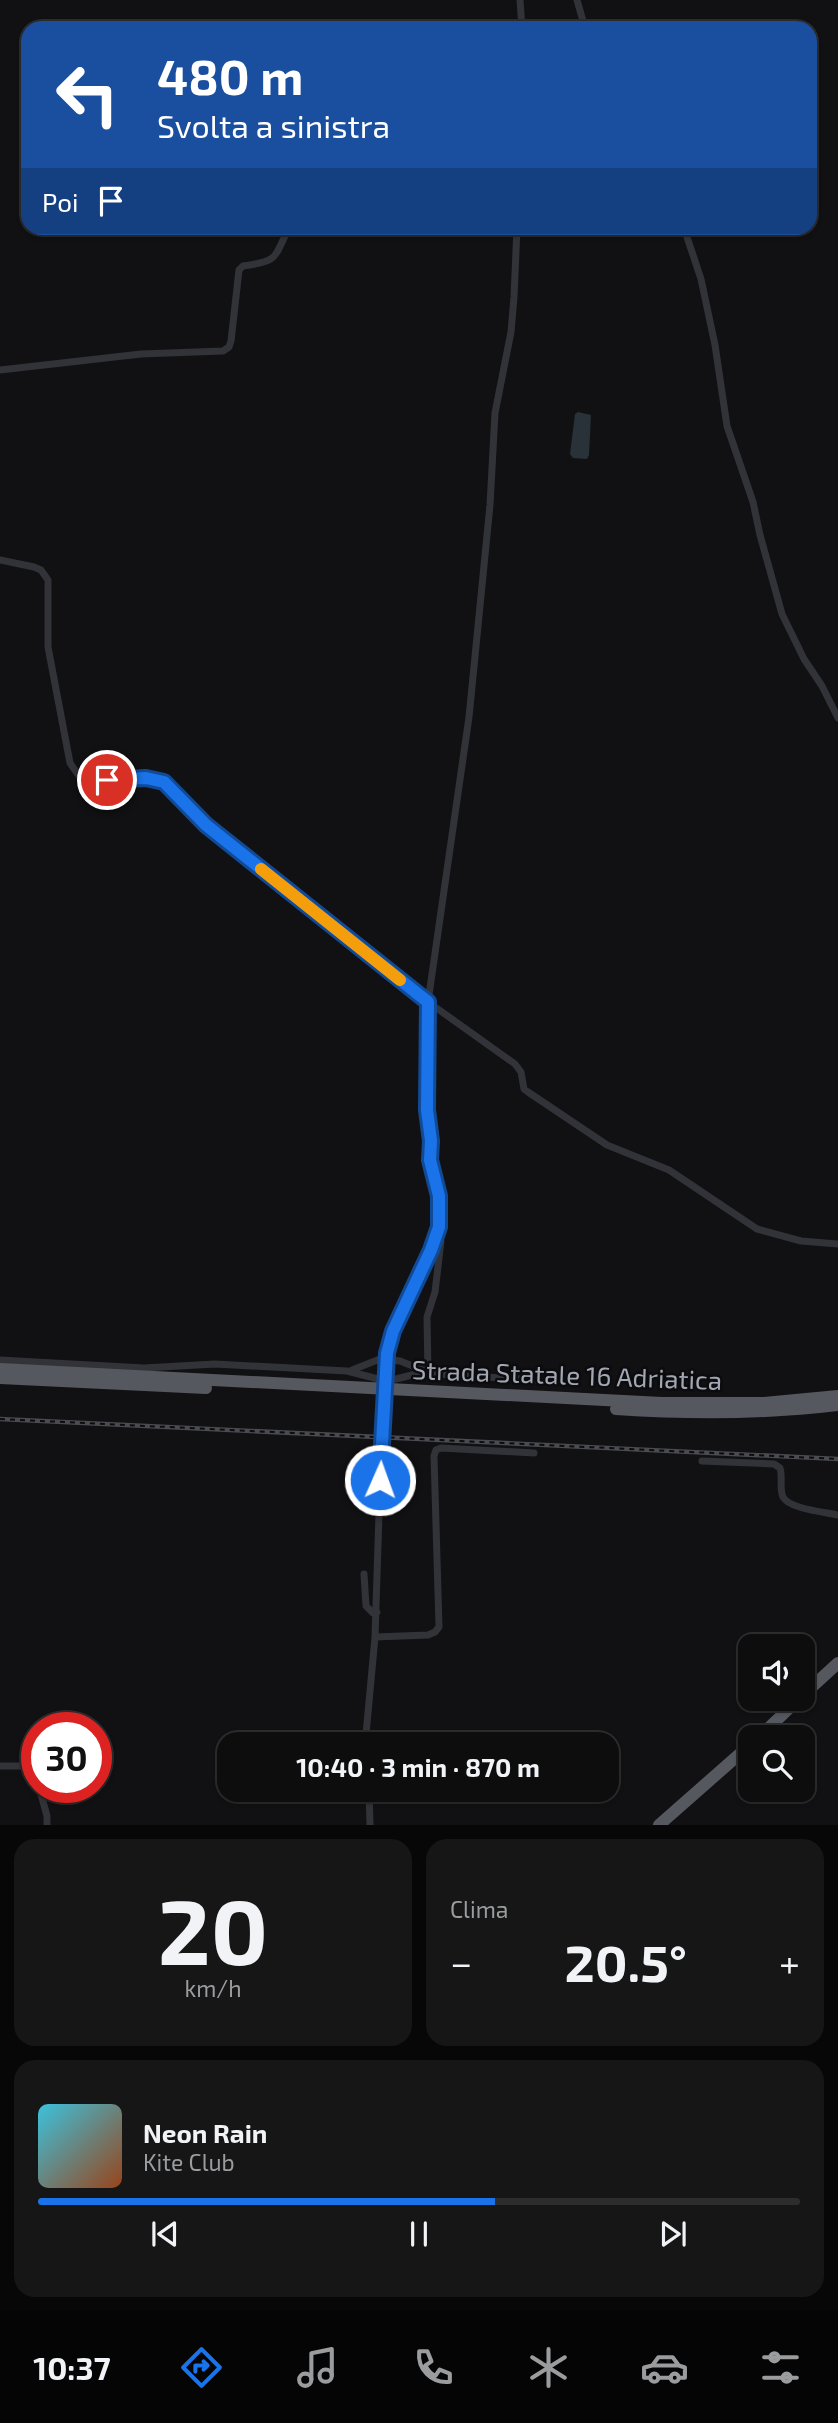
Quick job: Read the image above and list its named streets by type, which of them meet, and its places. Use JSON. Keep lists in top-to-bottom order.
{
  "streets": {
    "highway": ["Strada Statale 16 Adriatica"]
  },
  "page": {
    "turn": ["480 m", "Svolta a sinistra"],
    "then": "Poi",
    "limit": "30",
    "trip": "10:40 · 3 min · 870 m",
    "tile": [
      ["20", "km/h"],
      "Clima"
    ],
    "heat": ["−", "20.5°", "+"],
    "song": ["Neon Rain", "Kite Club"],
    "tabs": "10:37"
  }
}
